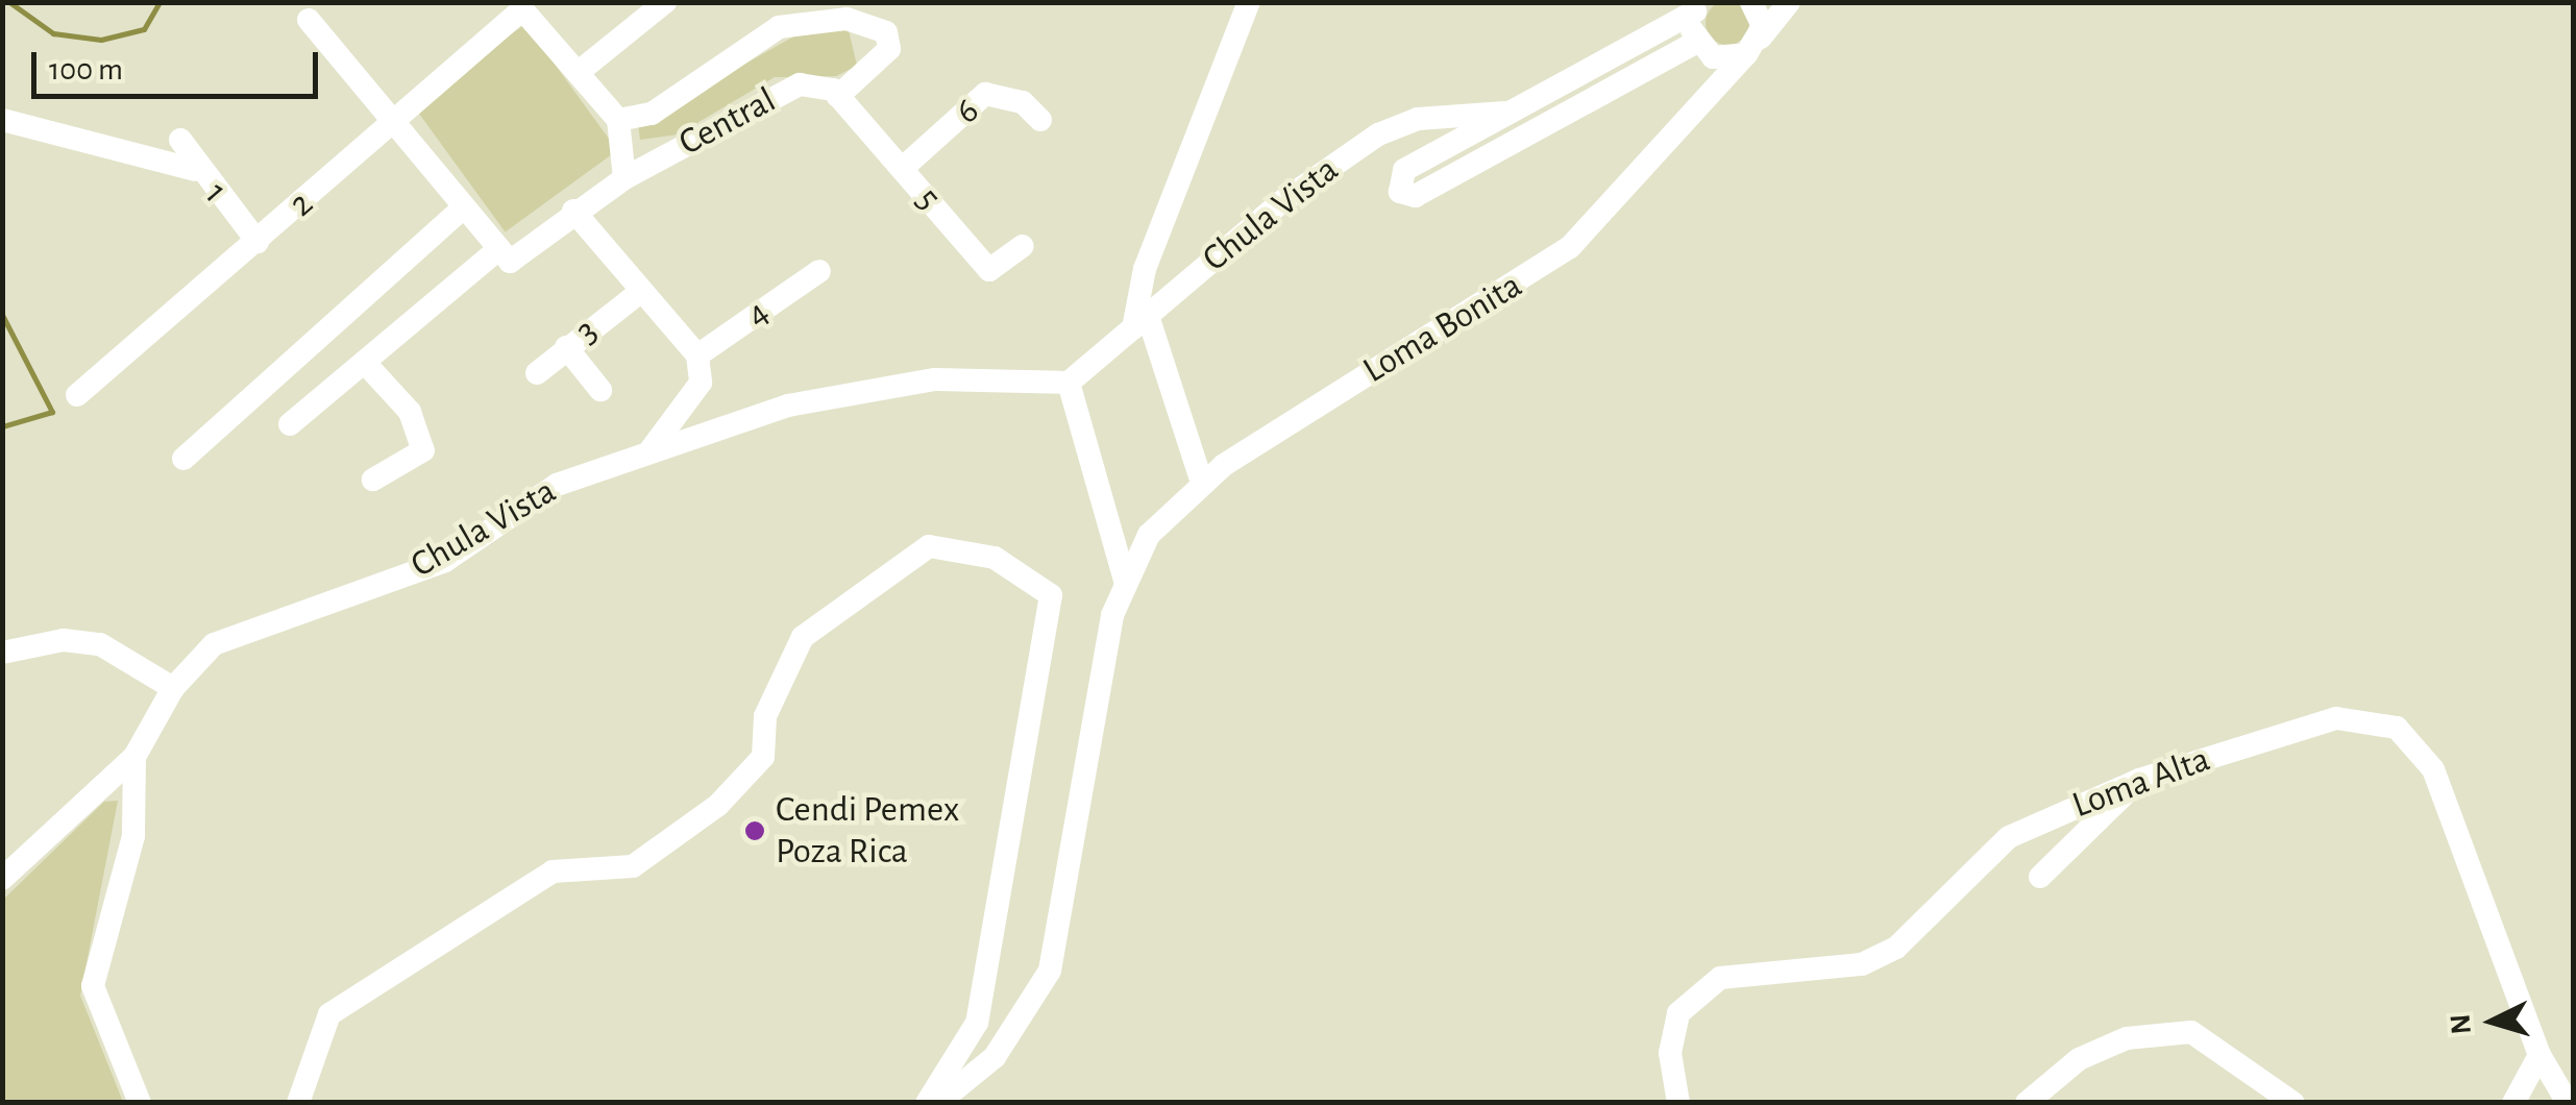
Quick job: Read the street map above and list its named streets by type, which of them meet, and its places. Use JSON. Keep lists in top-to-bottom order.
{
  "streets": {
    "street": [
      "6",
      "Central",
      "1",
      "5",
      "2",
      "Chula Vista",
      "4",
      "Loma Bonita",
      "3",
      "Loma Alta"
    ]
  },
  "crossings": [
    ["6", "5"],
    ["Central", "5"],
    ["1", "2"]
  ],
  "places": ["Cendi Pemex Poza Rica"],
  "scale_bar": "100 m",
  "north": "left"
}
